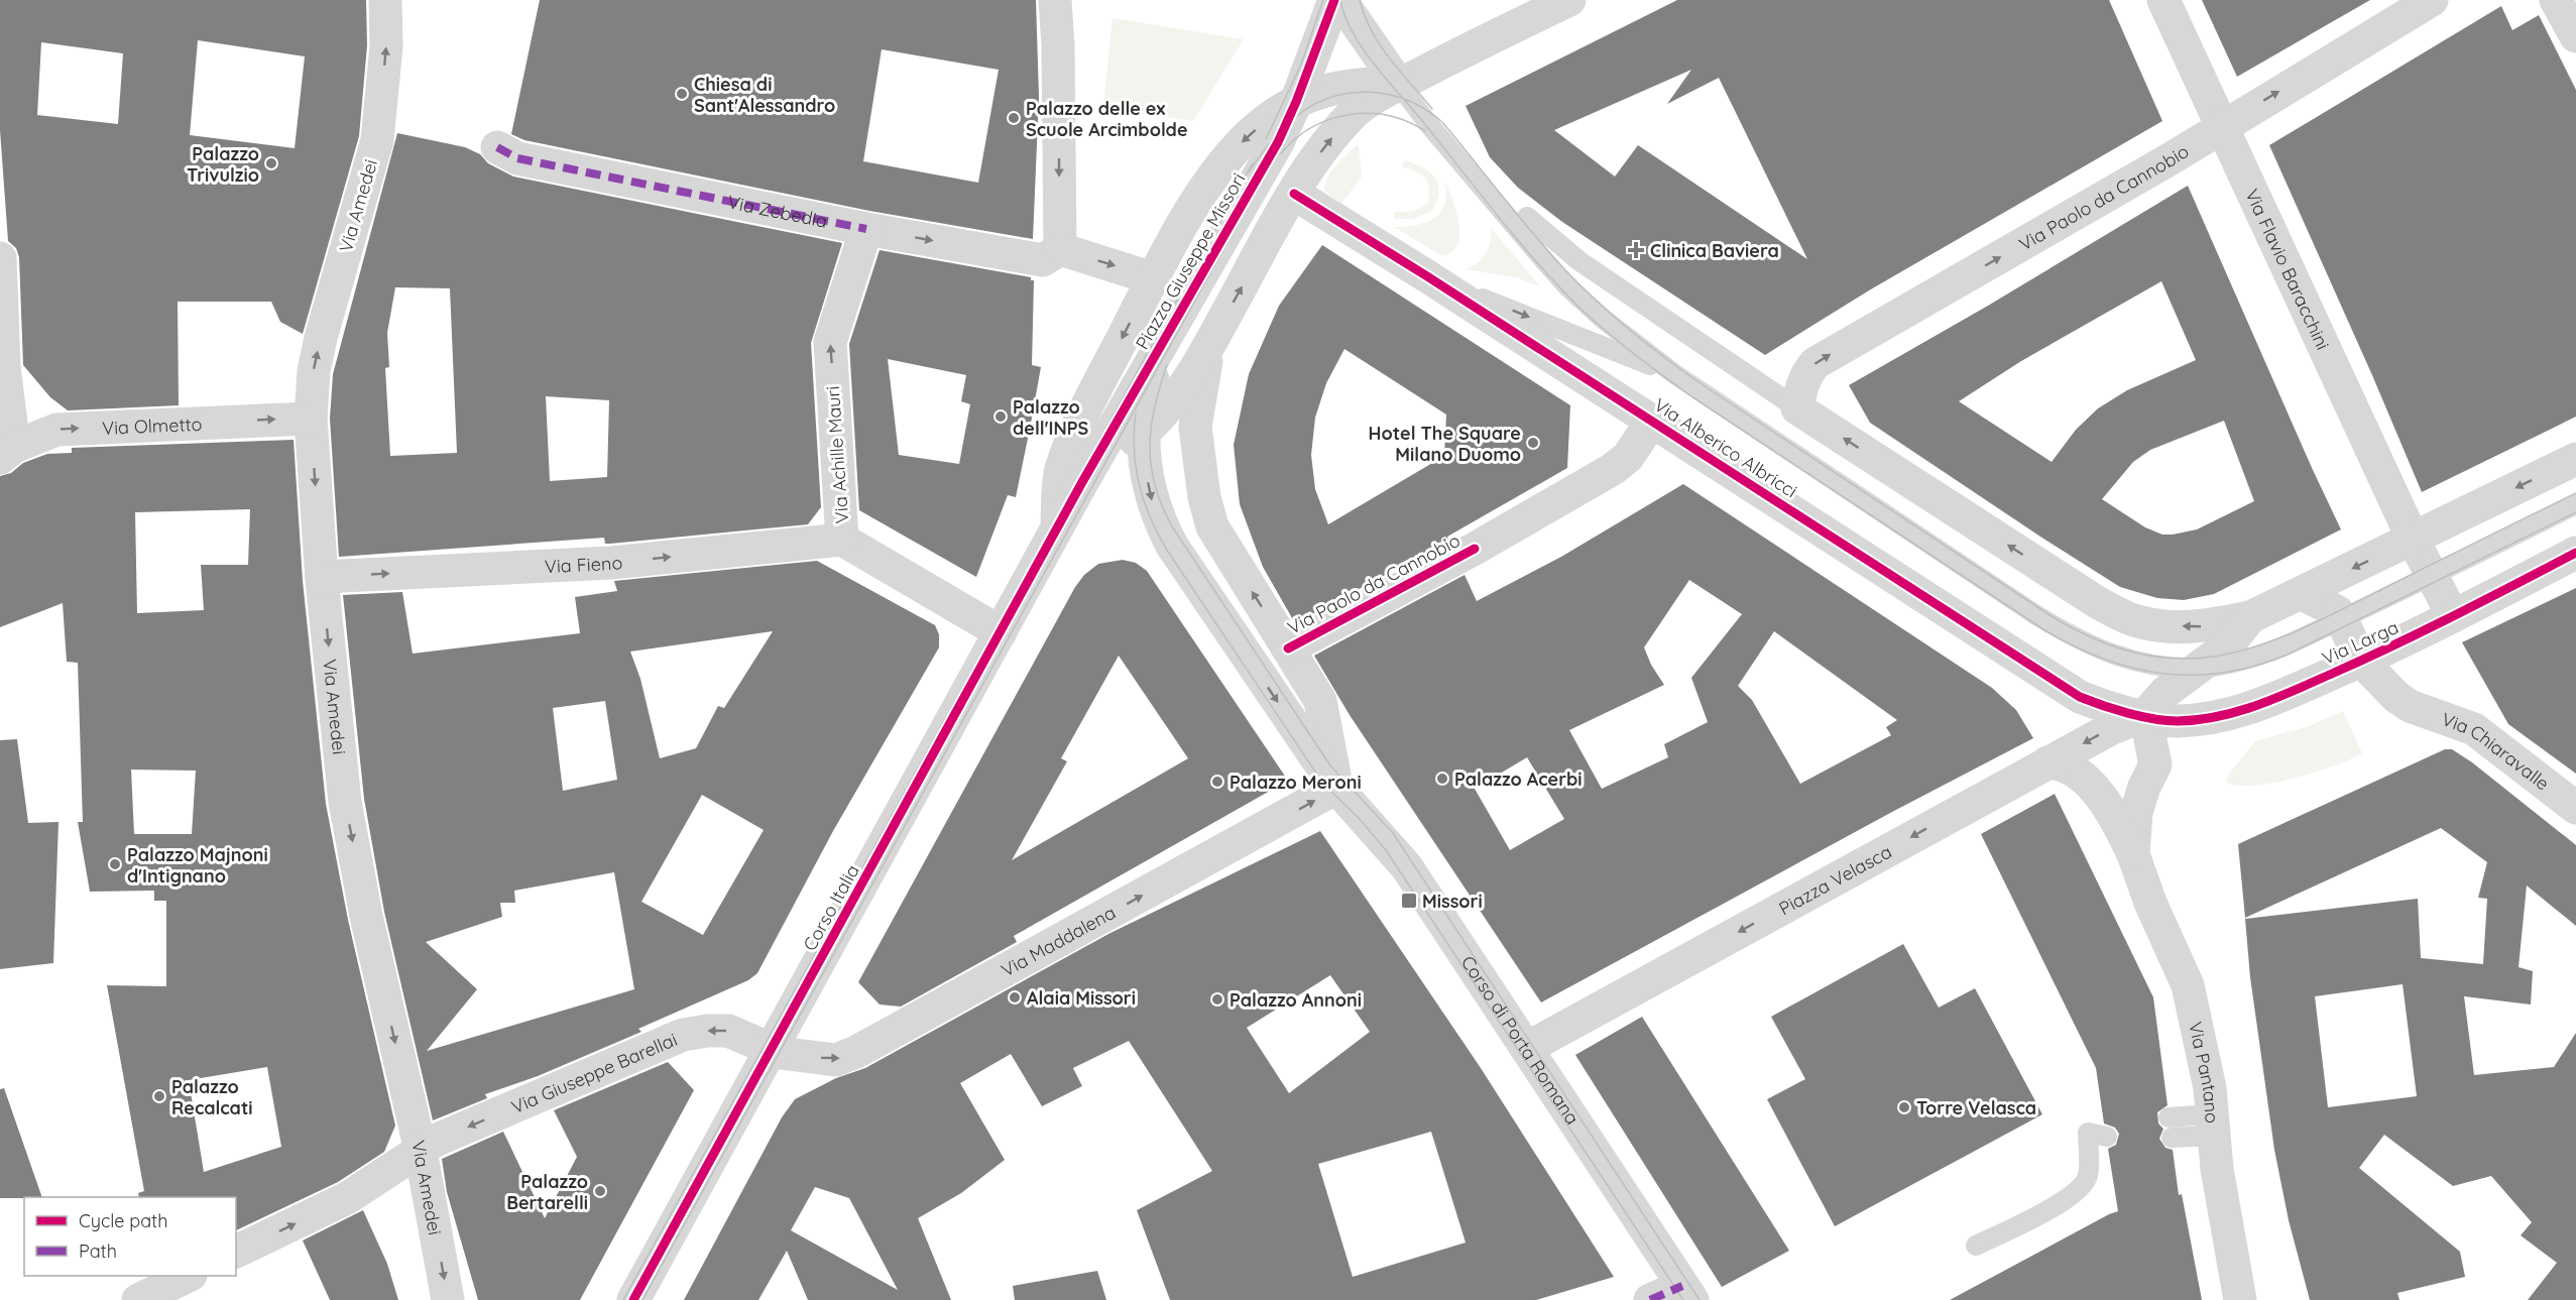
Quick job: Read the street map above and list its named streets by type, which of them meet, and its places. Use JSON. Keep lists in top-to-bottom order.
{
  "streets": {
    "street": [
      "Via Paolo da Cannobio",
      "Via Amedei",
      "Via Zebedia",
      "Piazza Giuseppe Missori",
      "Via Flavio Baracchini",
      "Via Olmetto",
      "Via Alberico Albricci",
      "Via Achille Mauri",
      "Via Fieno",
      "Via Larga",
      "Via Chiaravalle",
      "Piazza Velasca",
      "Corso Italia",
      "Via Maddalena",
      "Corso di Porta Romana",
      "Via Pantano",
      "Via Giuseppe Barellai"
    ]
  },
  "crossings": [
    ["Via Paolo da Cannobio", "Piazza Giuseppe Missori"],
    ["Via Paolo da Cannobio", "Via Flavio Baracchini"],
    ["Via Paolo da Cannobio", "Via Alberico Albricci"],
    ["Via Amedei", "Via Olmetto"],
    ["Via Amedei", "Via Fieno"],
    ["Via Amedei", "Via Giuseppe Barellai"],
    ["Via Zebedia", "Piazza Giuseppe Missori"],
    ["Via Zebedia", "Via Achille Mauri"],
    ["Piazza Giuseppe Missori", "Via Alberico Albricci"],
    ["Piazza Giuseppe Missori", "Corso Italia"],
    ["Piazza Giuseppe Missori", "Corso di Porta Romana"],
    ["Via Flavio Baracchini", "Via Larga"],
    ["Via Alberico Albricci", "Via Larga"],
    ["Via Alberico Albricci", "Piazza Velasca"],
    ["Via Alberico Albricci", "Via Pantano"],
    ["Via Achille Mauri", "Via Fieno"],
    ["Via Achille Mauri", "Corso Italia"],
    ["Via Larga", "Via Chiaravalle"],
    ["Via Larga", "Piazza Velasca"],
    ["Via Larga", "Via Pantano"],
    ["Piazza Velasca", "Corso di Porta Romana"],
    ["Piazza Velasca", "Via Pantano"],
    ["Corso Italia", "Via Maddalena"],
    ["Corso Italia", "Via Giuseppe Barellai"],
    ["Via Maddalena", "Corso di Porta Romana"],
    ["Via Maddalena", "Via Giuseppe Barellai"]
  ],
  "one_way": [
    "Via Paolo da Cannobio",
    "Via Olmetto",
    "Via Achille Mauri",
    "Via Fieno",
    "Piazza Velasca",
    "Via Maddalena"
  ],
  "places": {
    "other": [
      "Chiesa di Sant'Alessandro",
      "Palazzo delle ex Scuole Arcimbolde",
      "Palazzo Trivulzio",
      "Palazzo dell'INPS",
      "Hotel The Square Milano Duomo",
      "Palazzo Acerbi",
      "Palazzo Meroni",
      "Palazzo Majnoni d'Intignano",
      "Alaia Missori",
      "Palazzo Annoni",
      "Palazzo Recalcati",
      "Torre Velasca",
      "Palazzo Bertarelli"
    ],
    "health": ["Clinica Baviera"],
    "transit": ["Missori"]
  },
  "legend": ["Cycle path", "Path"]
}
